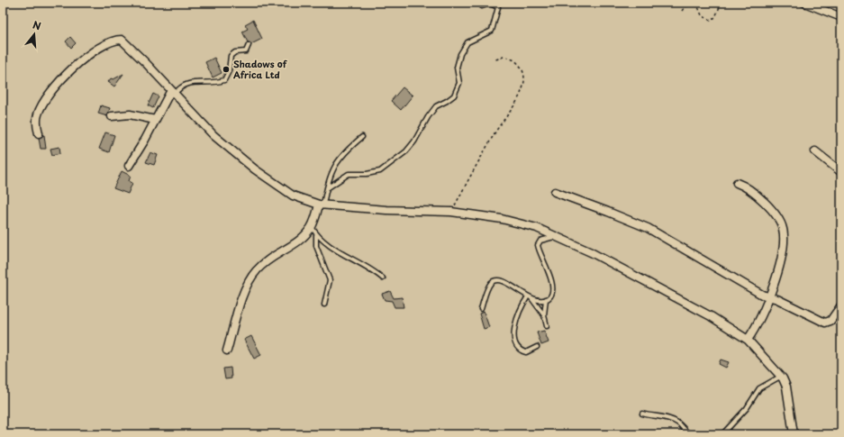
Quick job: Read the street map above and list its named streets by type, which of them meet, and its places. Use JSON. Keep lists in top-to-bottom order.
{
  "places": ["Shadows of Africa Ltd"],
  "north": "top"
}
